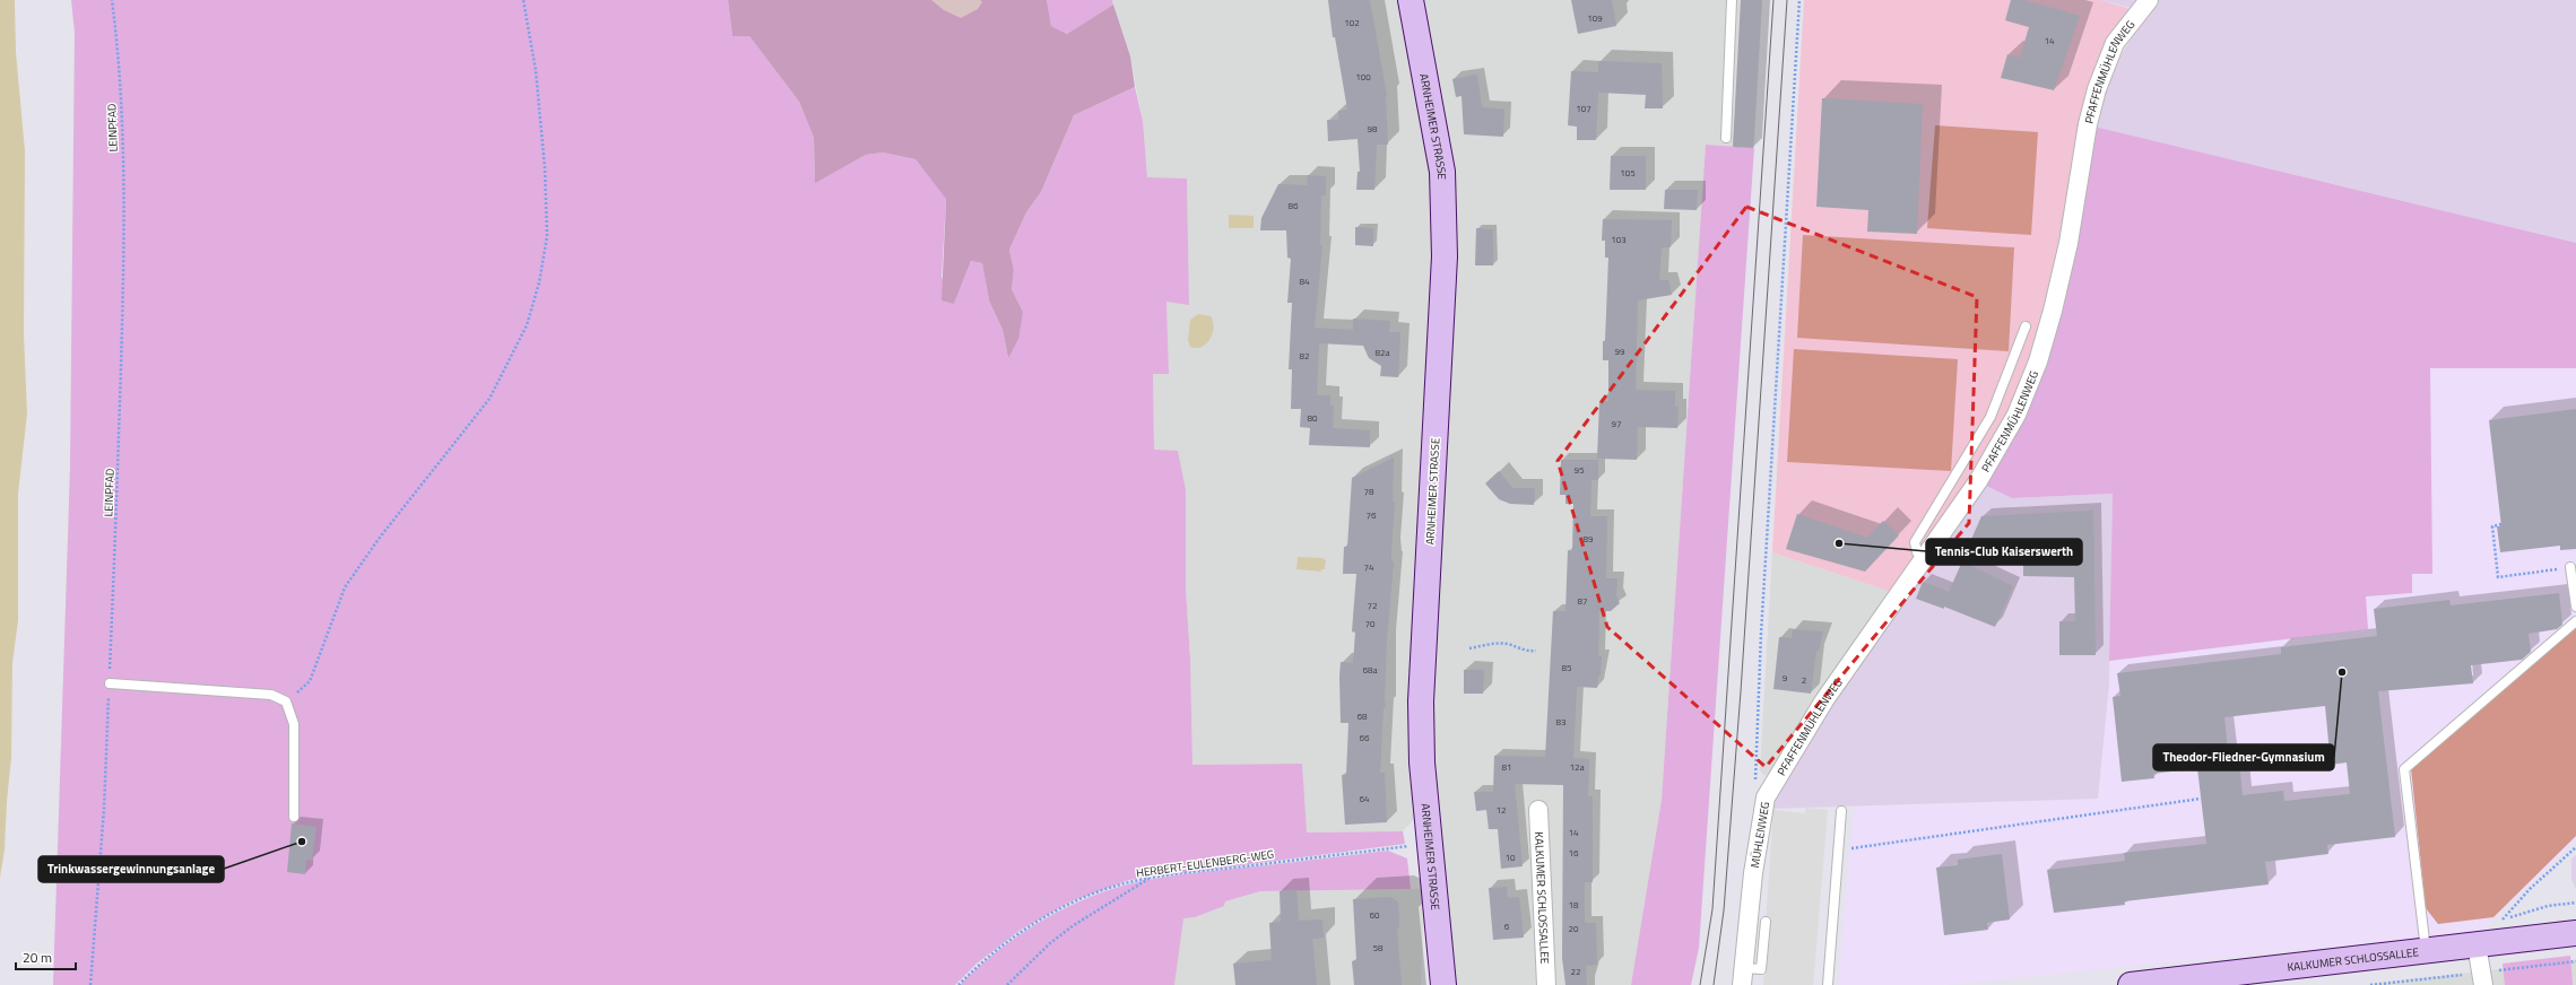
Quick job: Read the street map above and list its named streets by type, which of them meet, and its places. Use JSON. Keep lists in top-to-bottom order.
{
  "streets": {
    "main road": ["ARNHEIMER STRASSE", "KALKUMER SCHLOSSALLEE"],
    "street": ["PFAFFENMÜHLENWEG", "MÜHLENWEG"],
    "path": ["LEINPFAD", "HERBERT-EULENBERG-WEG"]
  },
  "crossings": [
    ["PFAFFENMÜHLENWEG", "MÜHLENWEG"],
    ["ARNHEIMER STRASSE", "HERBERT-EULENBERG-WEG"]
  ],
  "places": ["Tennis-Club Kaiserswerth", "Theodor-Fliedner-Gymnasium", "Trinkwassergewinnungsanlage"],
  "house_numbers": [
    "109",
    "102",
    "14",
    "100",
    "107",
    "98",
    "105",
    "86",
    "103",
    "84",
    "99",
    "82a",
    "82",
    "80",
    "97",
    "95",
    "78",
    "76",
    "89",
    "74",
    "87",
    "72",
    "70",
    "85",
    "68a",
    "9",
    "2",
    "68",
    "83",
    "66",
    "81",
    "12a",
    "64",
    "12",
    "14",
    "16",
    "10",
    "18",
    "60",
    "6",
    "20",
    "58",
    "22"
  ],
  "scale_bar": "20 m"
}
